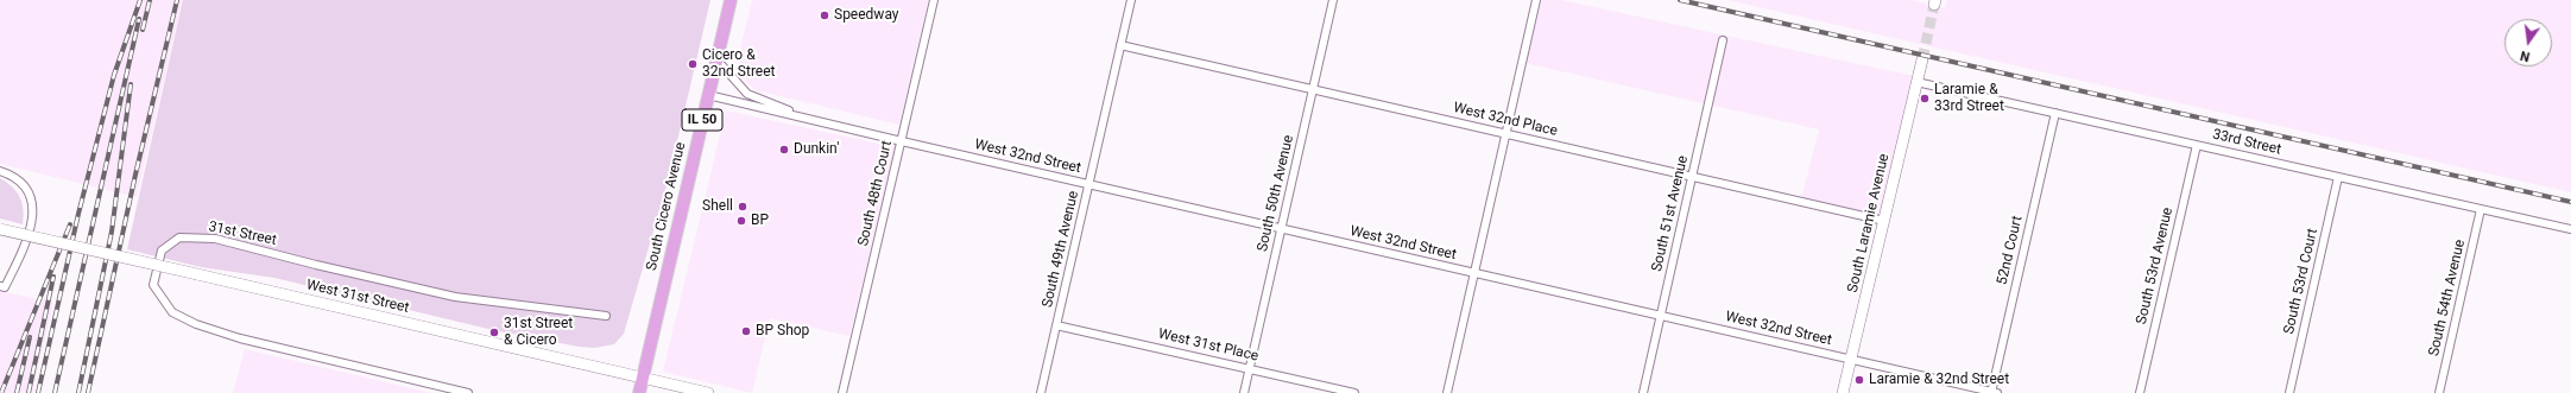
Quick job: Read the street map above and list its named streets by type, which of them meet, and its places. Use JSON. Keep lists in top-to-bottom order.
{
  "streets": {
    "main road": [
      "IL 50",
      "South Cicero Avenue",
      "South Laramie Avenue",
      "West 31st Street"
    ],
    "street": [
      "West 32nd Place",
      "33rd Street",
      "West 32nd Street",
      "South 48th Court",
      "South 50th Avenue",
      "South 51st Avenue",
      "31st Street",
      "South 49th Avenue",
      "52nd Court",
      "South 53rd Avenue",
      "South 53rd Court",
      "South 54th Avenue",
      "West 31st Place"
    ]
  },
  "crossings": [
    ["West 32nd Place", "South 50th Avenue"],
    ["West 32nd Place", "South 51st Avenue"],
    ["West 32nd Place", "South Laramie Avenue"],
    ["West 32nd Place", "South 49th Avenue"],
    ["33rd Street", "South Laramie Avenue"],
    ["33rd Street", "52nd Court"],
    ["33rd Street", "South 53rd Avenue"],
    ["33rd Street", "South 53rd Court"],
    ["33rd Street", "South 54th Avenue"],
    ["West 32nd Street", "South 48th Court"],
    ["West 32nd Street", "South 50th Avenue"],
    ["West 32nd Street", "South Cicero Avenue"],
    ["West 32nd Street", "South 51st Avenue"],
    ["West 32nd Street", "South Laramie Avenue"],
    ["West 32nd Street", "South 49th Avenue"],
    ["West 32nd Street", "52nd Court"],
    ["South 50th Avenue", "West 31st Place"],
    ["South Cicero Avenue", "West 31st Street"],
    ["South 49th Avenue", "West 31st Place"]
  ],
  "places": [
    "Speedway",
    "Cicero & 32nd Street",
    "Laramie & 33rd Street",
    "Dunkin'",
    "Shell",
    "BP",
    "BP Shop",
    "31st Street & Cicero",
    "Laramie & 32nd Street"
  ],
  "north": "bottom"
}
